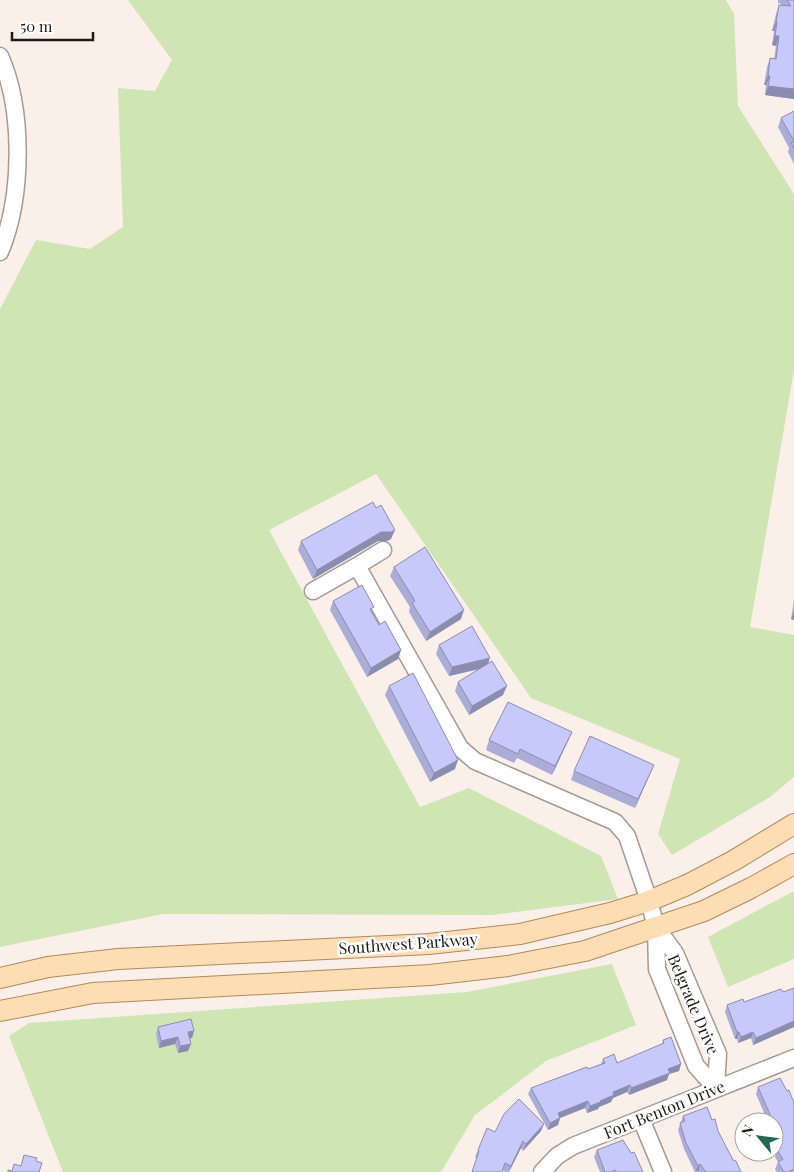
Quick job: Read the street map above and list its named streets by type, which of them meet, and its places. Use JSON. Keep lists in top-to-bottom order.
{
  "streets": {
    "main road": ["Southwest Parkway"],
    "street": ["Belgrade Drive", "Fort Benton Drive"]
  },
  "crossings": [
    ["Southwest Parkway", "Belgrade Drive"],
    ["Belgrade Drive", "Fort Benton Drive"]
  ],
  "scale_bar": "50 m",
  "north": "top left"
}
